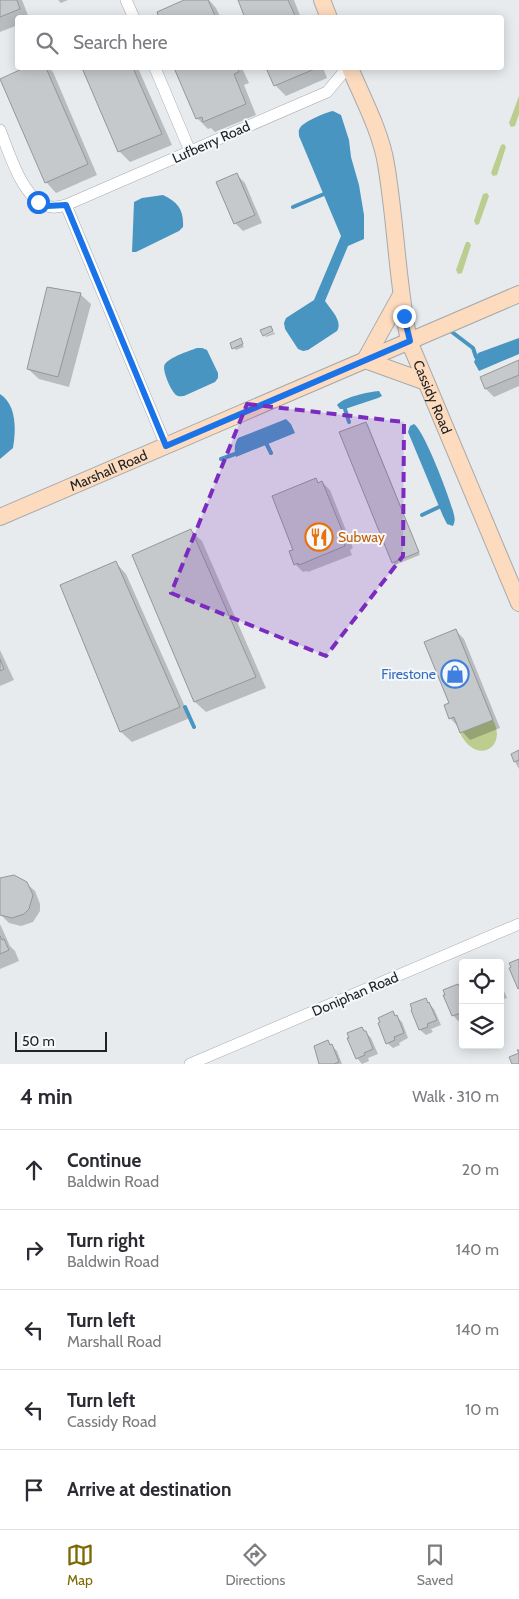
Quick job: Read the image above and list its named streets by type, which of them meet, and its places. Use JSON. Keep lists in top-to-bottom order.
{
  "streets": {
    "street": [
      "Lufberry Road",
      "Cassidy Road",
      "Marshall Road",
      "Doniphan Road"
    ]
  },
  "crossings": [
    ["Cassidy Road", "Marshall Road"]
  ],
  "places": {
    "restaurant": ["Subway"],
    "shop": ["Firestone"]
  },
  "scale_bar": "50 m",
  "page": {
    "search": "Search here",
    "scale": "50 m",
    "heading": ["4 min", "Walk · 310 m"],
    "list": [
      ["Continue", "Baldwin Road", "20 m"],
      ["Turn right", "Baldwin Road", "140 m"],
      ["Turn left", "Marshall Road", "140 m"],
      ["Turn left", "Cassidy Road", "10 m"],
      "Arrive at destination"
    ],
    "nav": ["Map", "Directions", "Saved"]
  }
}
